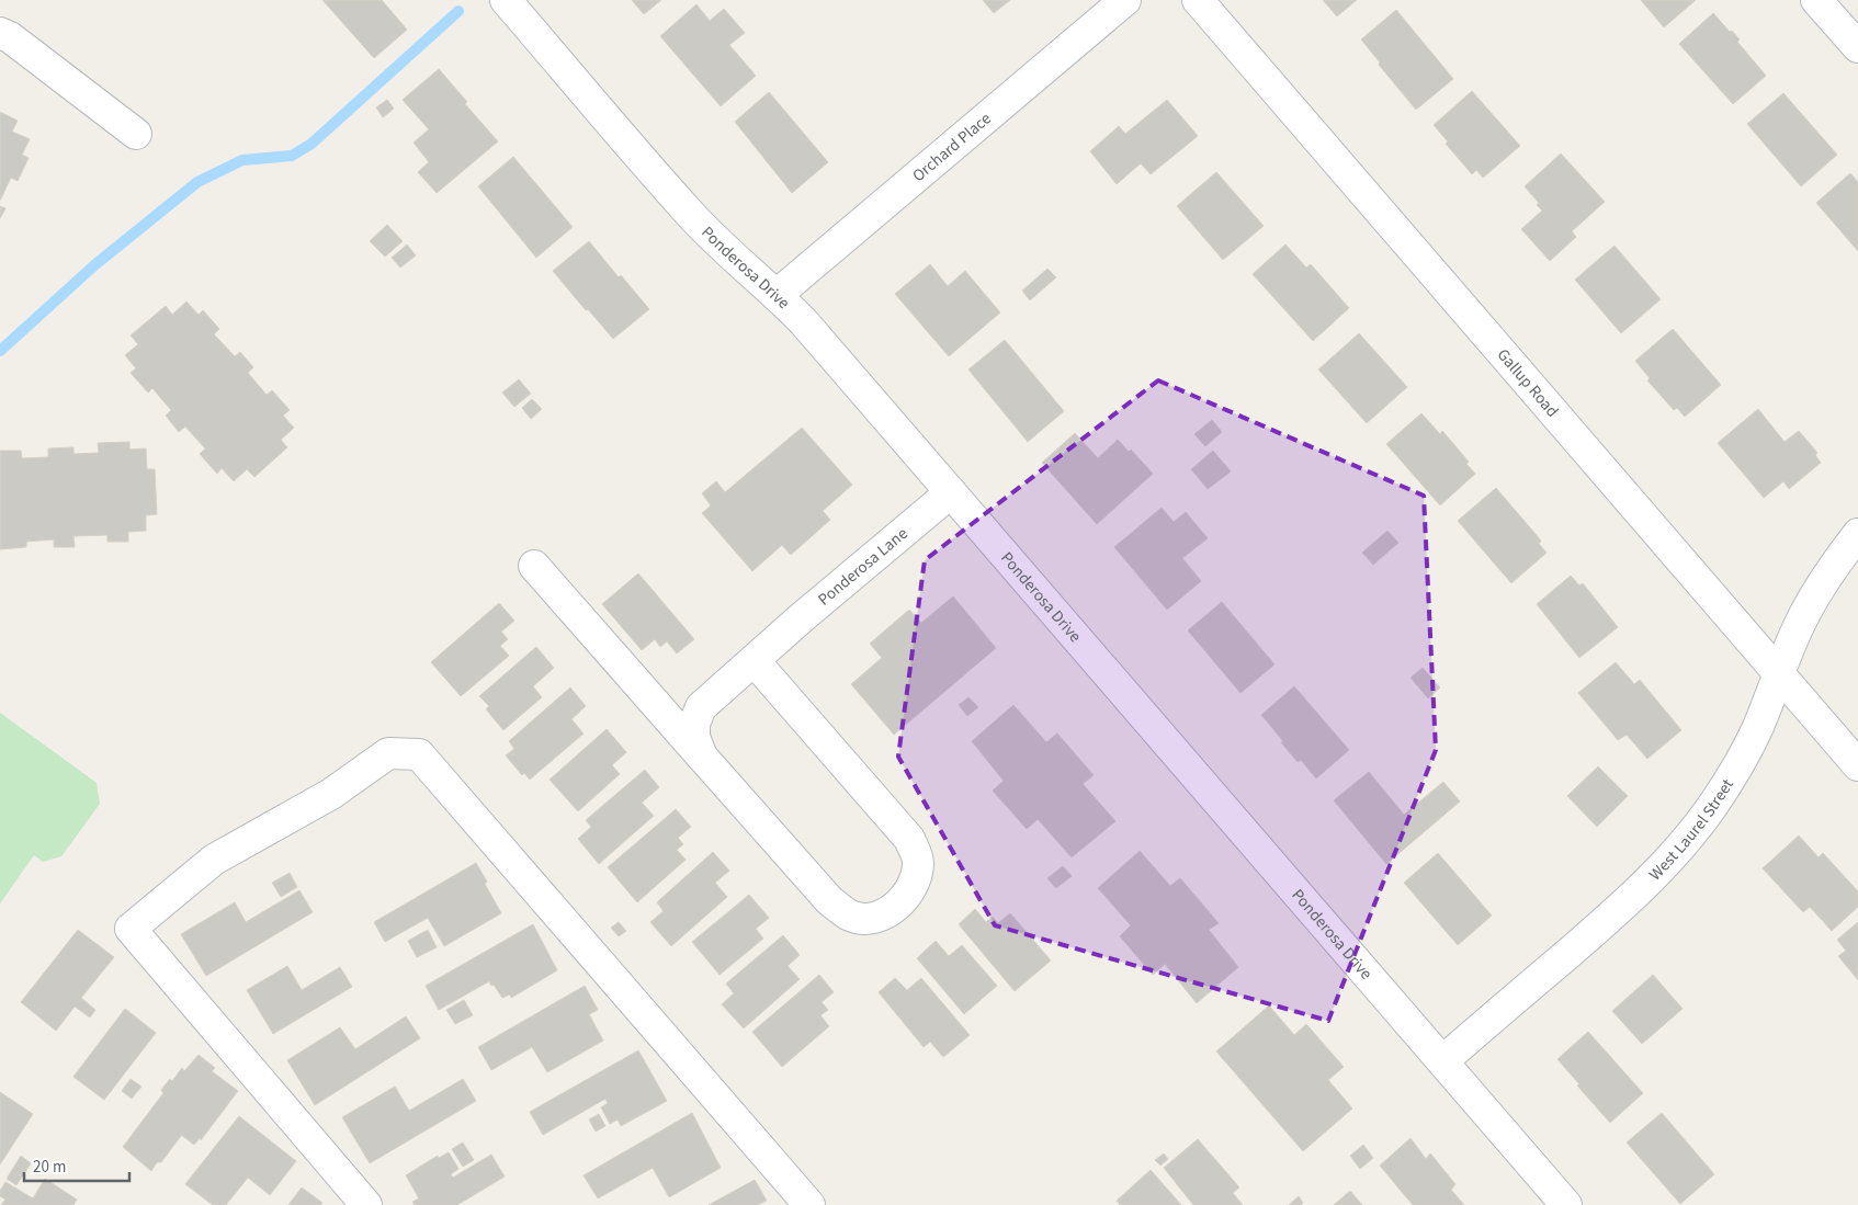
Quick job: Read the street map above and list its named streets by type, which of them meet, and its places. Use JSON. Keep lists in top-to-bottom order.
{
  "streets": {
    "street": [
      "Orchard Place",
      "Ponderosa Drive",
      "Gallup Road",
      "Ponderosa Lane",
      "West Laurel Street"
    ]
  },
  "crossings": [
    ["Orchard Place", "Ponderosa Drive"],
    ["Ponderosa Drive", "Ponderosa Lane"],
    ["Ponderosa Drive", "West Laurel Street"],
    ["Gallup Road", "West Laurel Street"]
  ],
  "scale_bar": "20 m"
}
